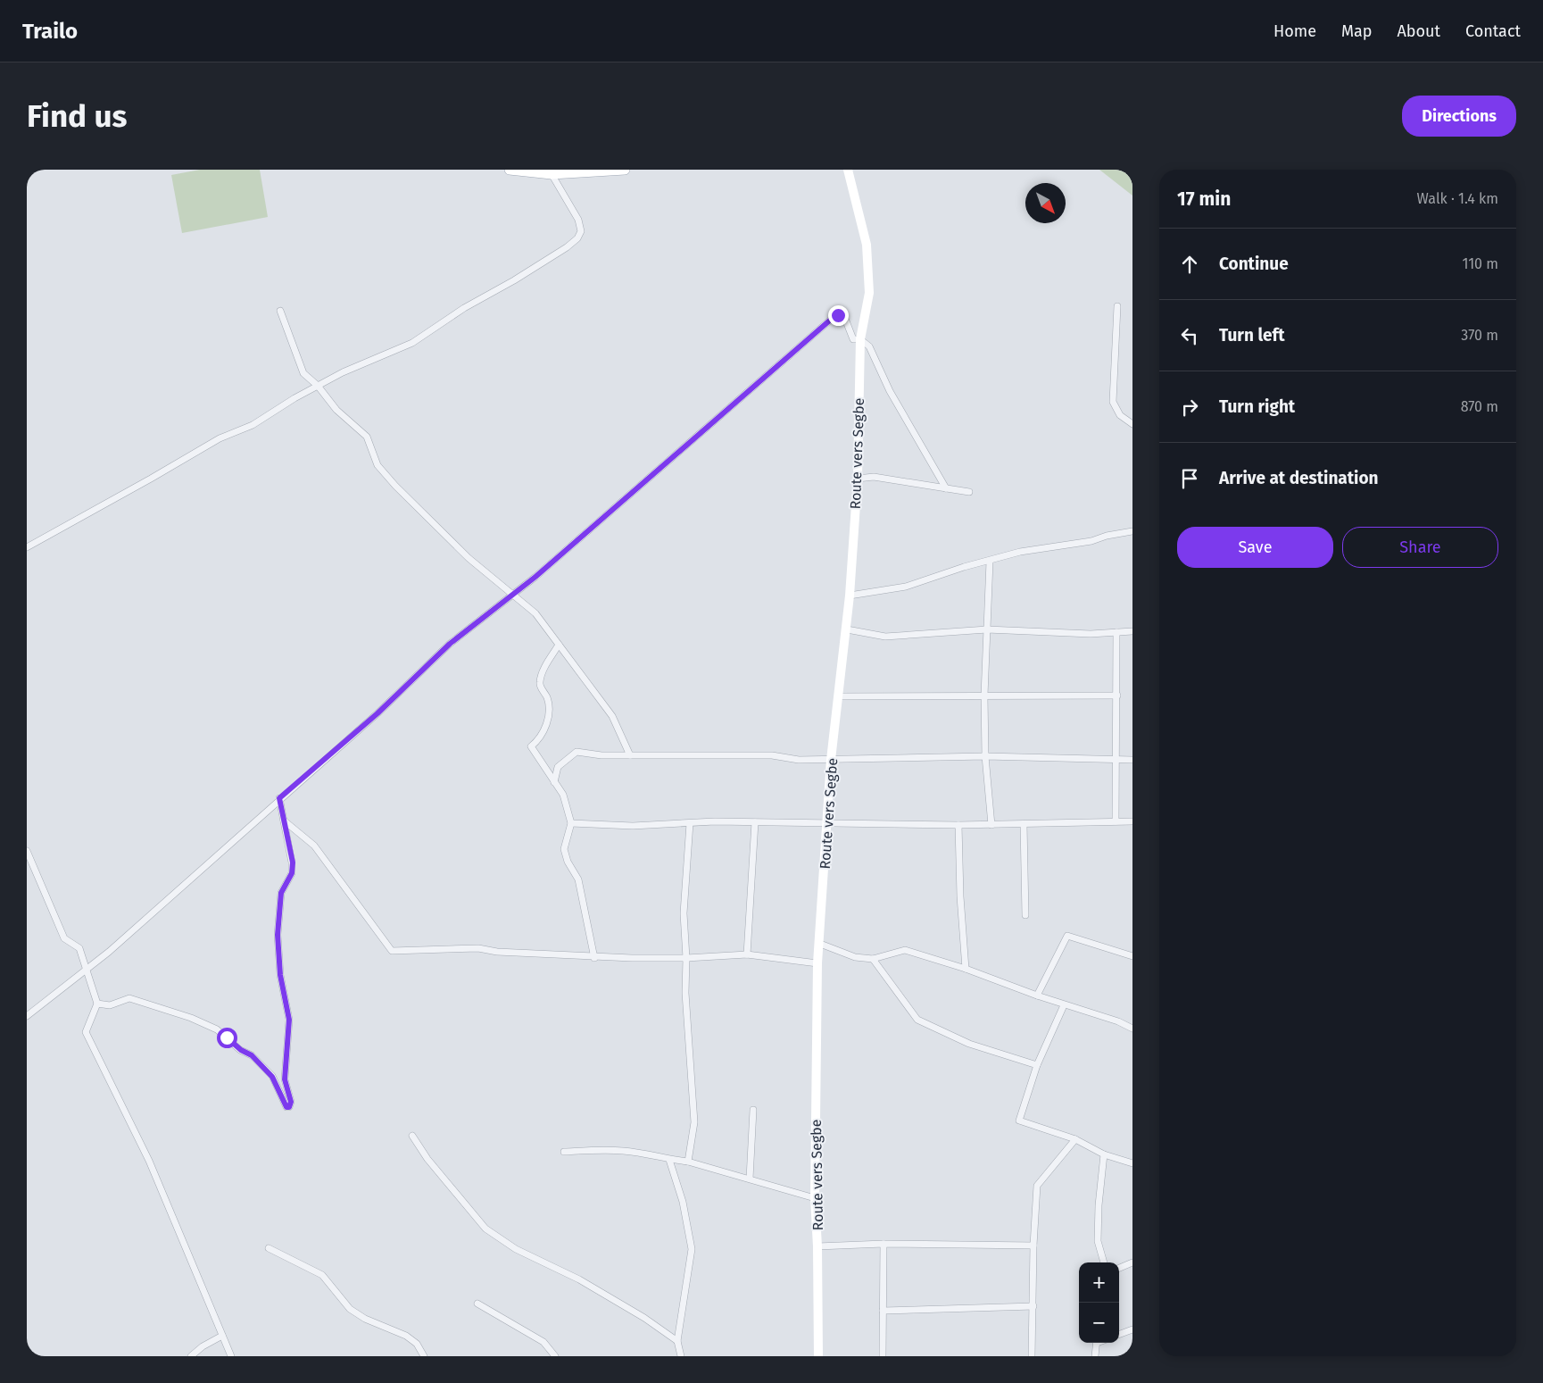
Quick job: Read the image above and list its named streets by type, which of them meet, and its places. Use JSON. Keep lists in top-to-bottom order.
{
  "streets": {
    "main road": ["Route vers Segbe"]
  },
  "north": "bottom right",
  "page": {
    "header": "Trailo",
    "nav": [
      "Home",
      "Map",
      "About",
      "Contact"
    ],
    "buttons": [
      "Directions",
      ["Save", "Share"]
    ],
    "title": "Find us",
    "heading": ["17 min", "Walk · 1.4 km"],
    "list": [
      ["Continue", "110 m"],
      ["Turn left", "370 m"],
      ["Turn right", "870 m"],
      "Arrive at destination"
    ],
    "map_buttons": ["+", "−"]
  }
}
